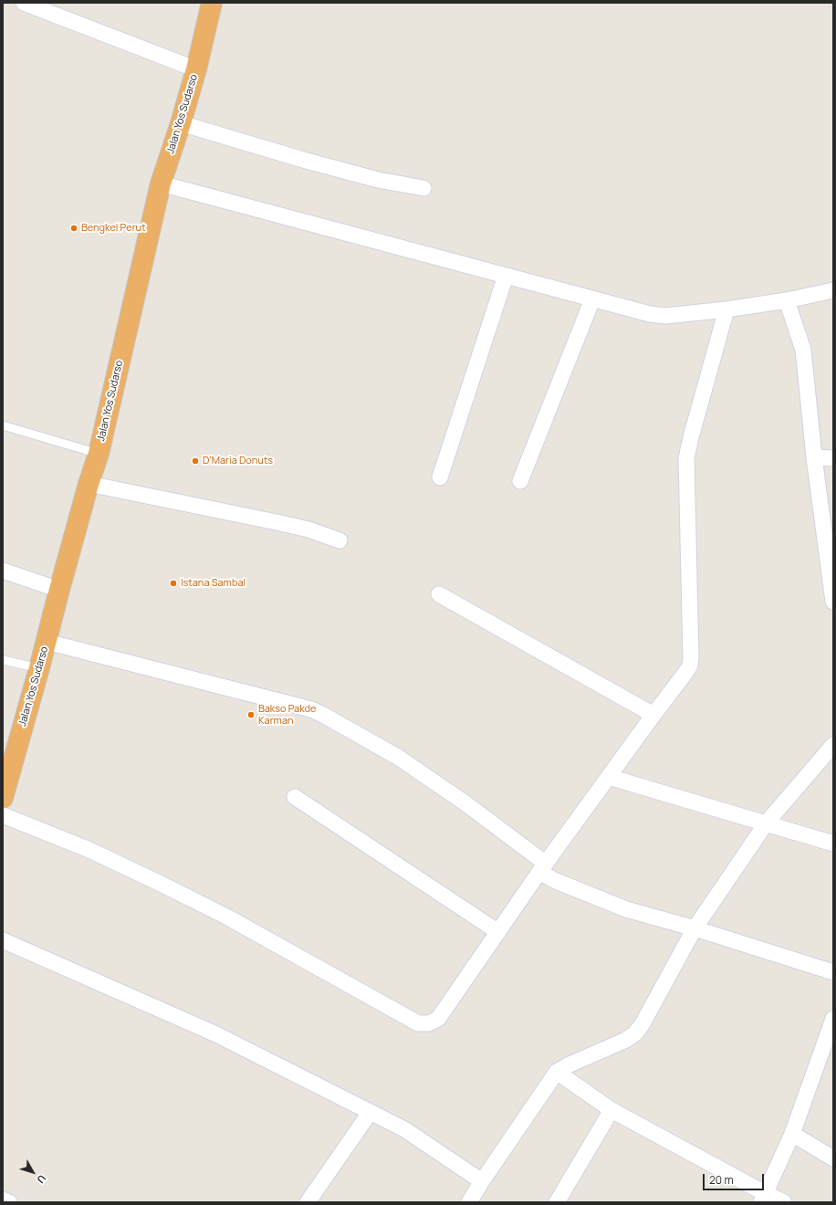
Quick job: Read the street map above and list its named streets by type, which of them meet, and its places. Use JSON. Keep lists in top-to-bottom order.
{
  "streets": {
    "highway": ["Jalan Yos Sudarso"]
  },
  "places": [
    "Bengkel Perut",
    "D'Maria Donuts",
    "Istana Sambal",
    "Bakso Pakde Karman"
  ],
  "scale_bar": "20 m",
  "north": "bottom right"
}
